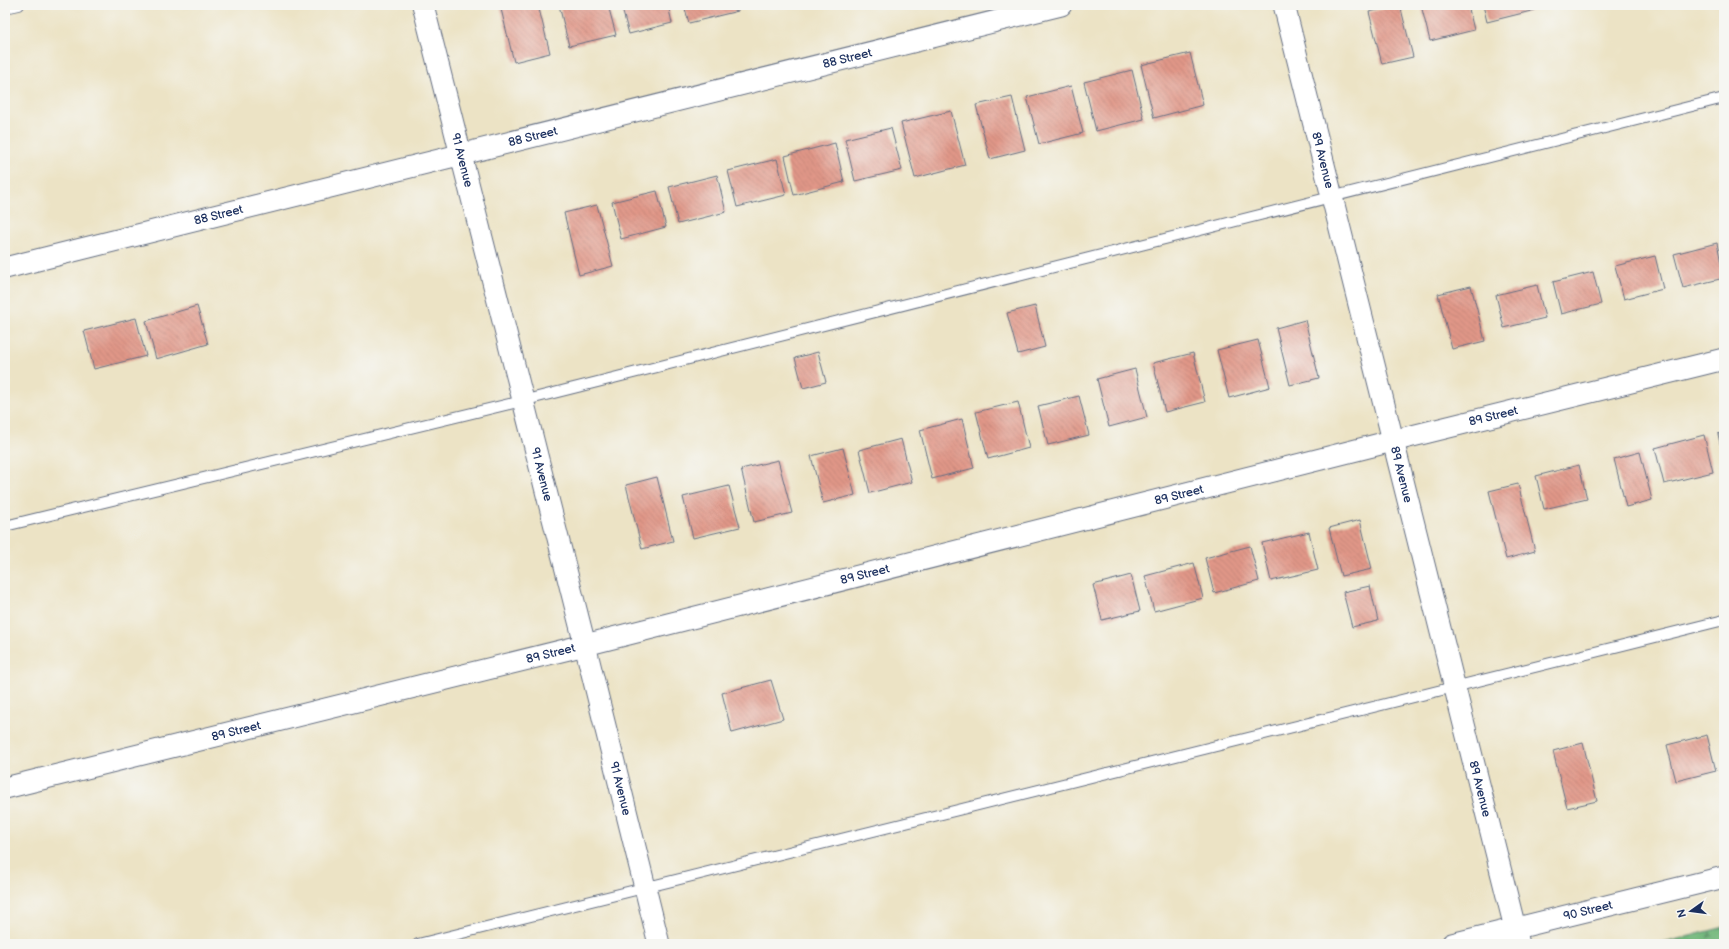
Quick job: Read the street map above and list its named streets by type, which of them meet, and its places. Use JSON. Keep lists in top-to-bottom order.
{
  "streets": {
    "street": [
      "88 Street",
      "91 Avenue",
      "89 Avenue",
      "89 Street",
      "90 Street"
    ]
  },
  "crossings": [
    ["88 Street", "91 Avenue"],
    ["91 Avenue", "89 Street"],
    ["89 Avenue", "89 Street"],
    ["89 Avenue", "90 Street"]
  ],
  "north": "left"
}
